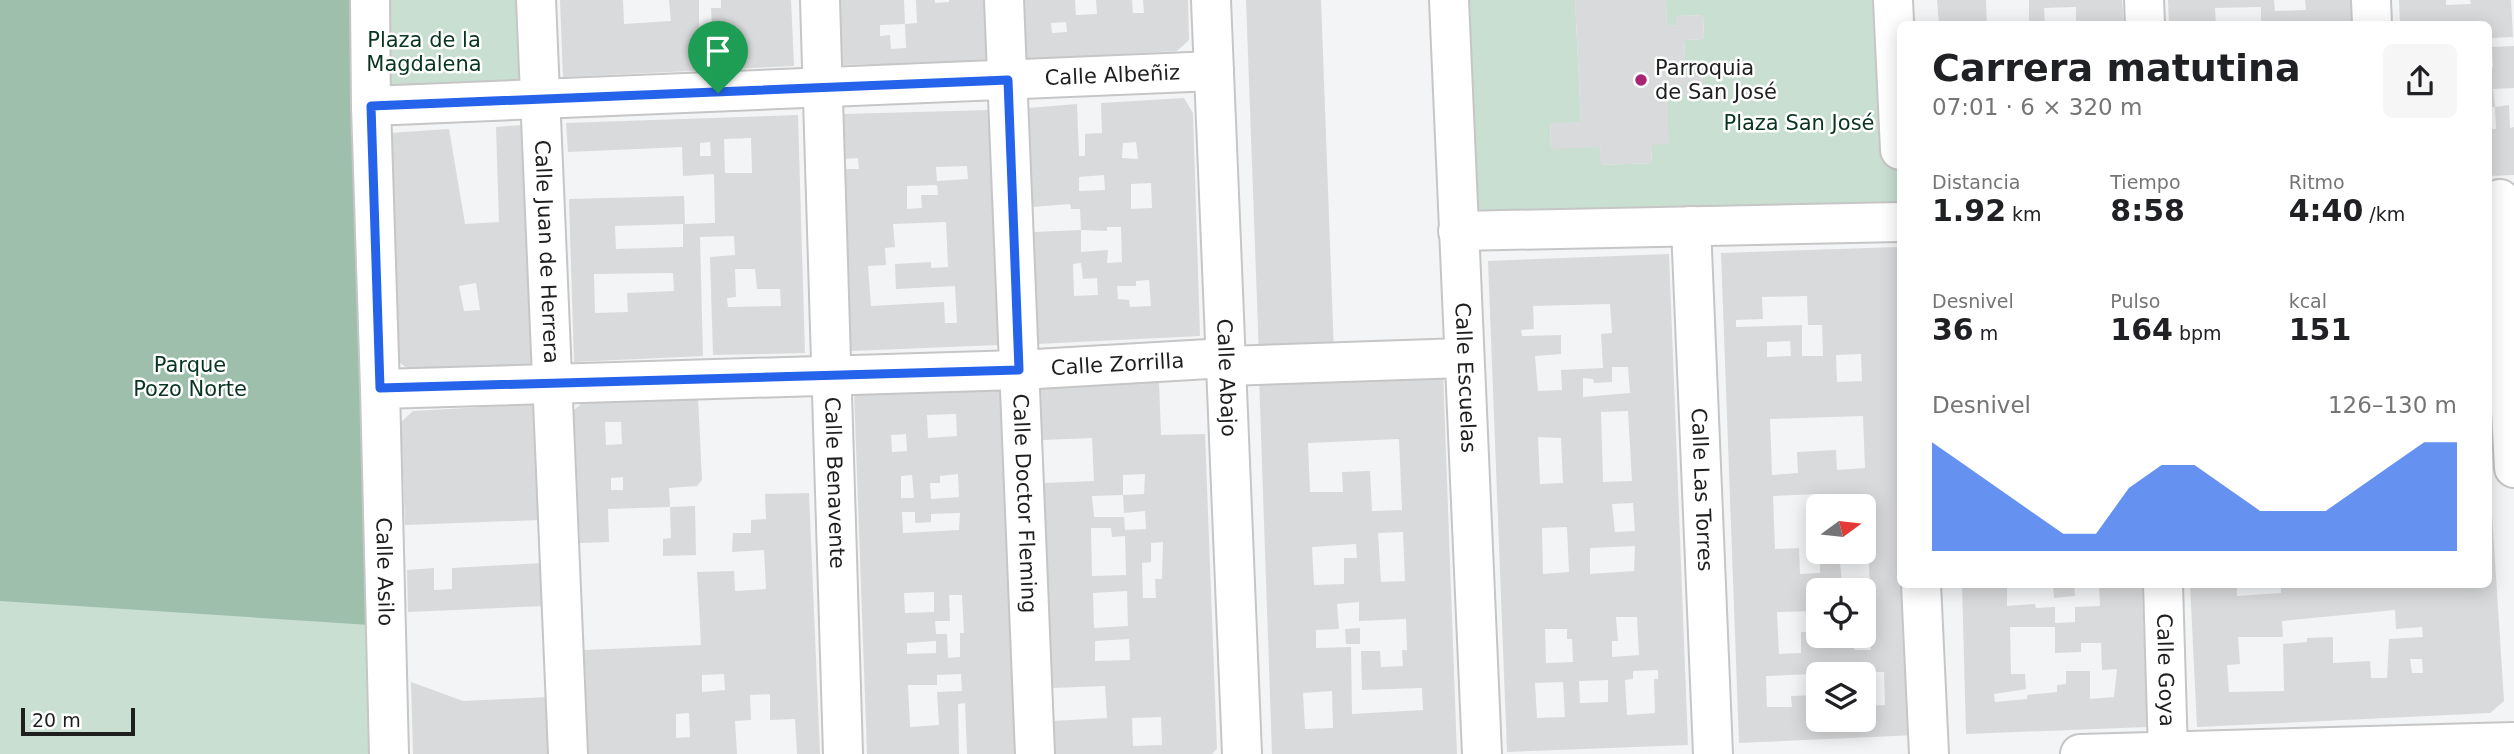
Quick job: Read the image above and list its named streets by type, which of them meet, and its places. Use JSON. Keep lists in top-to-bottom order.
{
  "streets": {
    "street": [
      "Calle Albeñiz",
      "Calle Juan de Herrera",
      "Calle Zorrilla",
      "Calle Abajo",
      "Calle Escuelas",
      "Calle Benavente",
      "Calle Las Torres",
      "Calle Doctor Fleming",
      "Calle Asilo",
      "Calle Goya"
    ]
  },
  "crossings": [
    ["Calle Albeñiz", "Calle Juan de Herrera"],
    ["Calle Albeñiz", "Calle Abajo"],
    ["Calle Albeñiz", "Calle Benavente"],
    ["Calle Albeñiz", "Calle Doctor Fleming"],
    ["Calle Juan de Herrera", "Calle Zorrilla"],
    ["Calle Zorrilla", "Calle Abajo"],
    ["Calle Zorrilla", "Calle Escuelas"],
    ["Calle Zorrilla", "Calle Benavente"],
    ["Calle Zorrilla", "Calle Doctor Fleming"],
    ["Calle Zorrilla", "Calle Asilo"]
  ],
  "parks": ["Plaza de la Magdalena", "Plaza San José", "Parque Pozo Norte"],
  "places": ["Parroquia de San José"],
  "scale_bar": "20 m",
  "north": "right",
  "page": {
    "heading": ["Carrera matutina", "07:01 · 6 × 320 m"],
    "stats": [
      ["Distancia", "1.92 km"],
      ["Tiempo", "8:58"],
      ["Ritmo", "4:40 /km"],
      ["Desnivel", "36 m"],
      ["Pulso", "164 bpm"],
      ["kcal", "151"]
    ],
    "chart": ["Desnivel", "126–130 m"],
    "scale": "20 m"
  }
}
